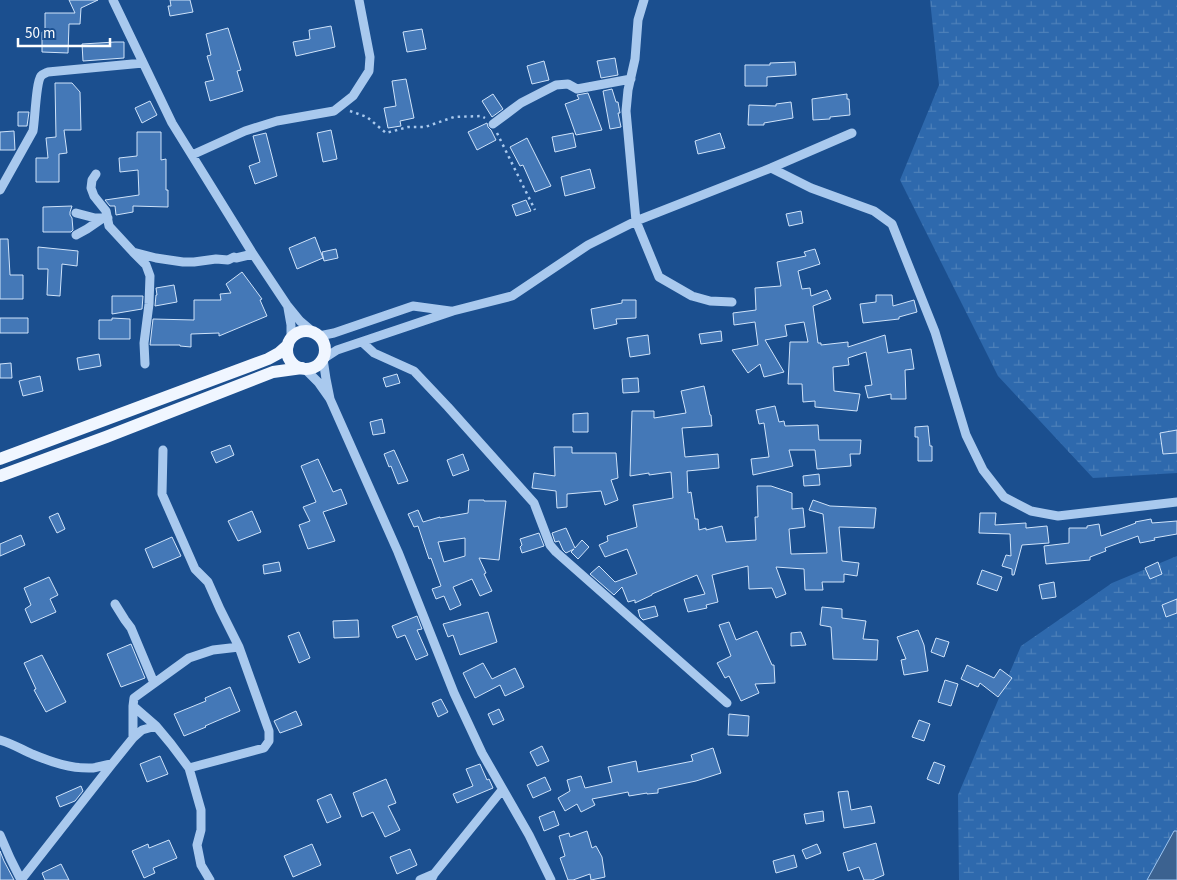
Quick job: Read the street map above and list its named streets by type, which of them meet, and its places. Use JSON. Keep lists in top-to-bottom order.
{
  "scale_bar": "50 m"
}
